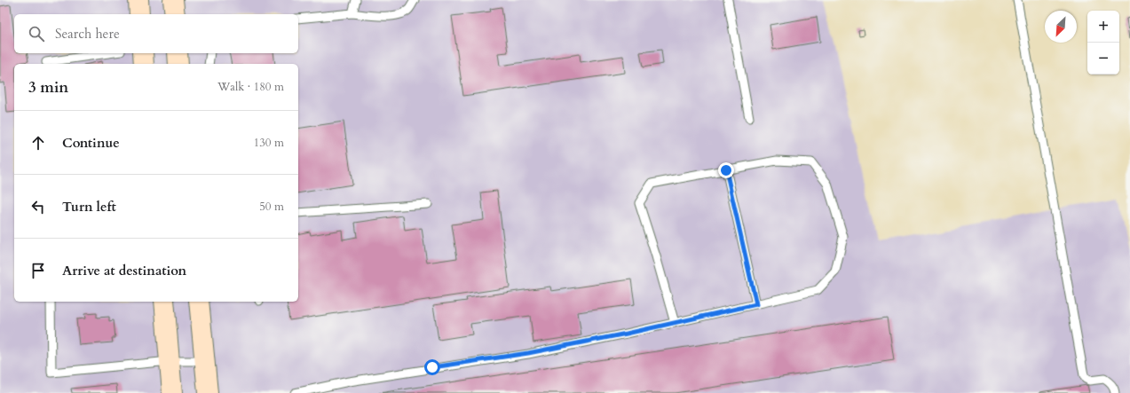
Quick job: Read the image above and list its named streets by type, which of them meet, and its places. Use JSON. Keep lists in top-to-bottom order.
{
  "north": "bottom left",
  "page": {
    "map_buttons": ["+", "−"],
    "search": "Search here",
    "heading": ["3 min", "Walk · 180 m"],
    "list": [
      ["Continue", "130 m"],
      ["Turn left", "50 m"],
      "Arrive at destination"
    ]
  }
}
